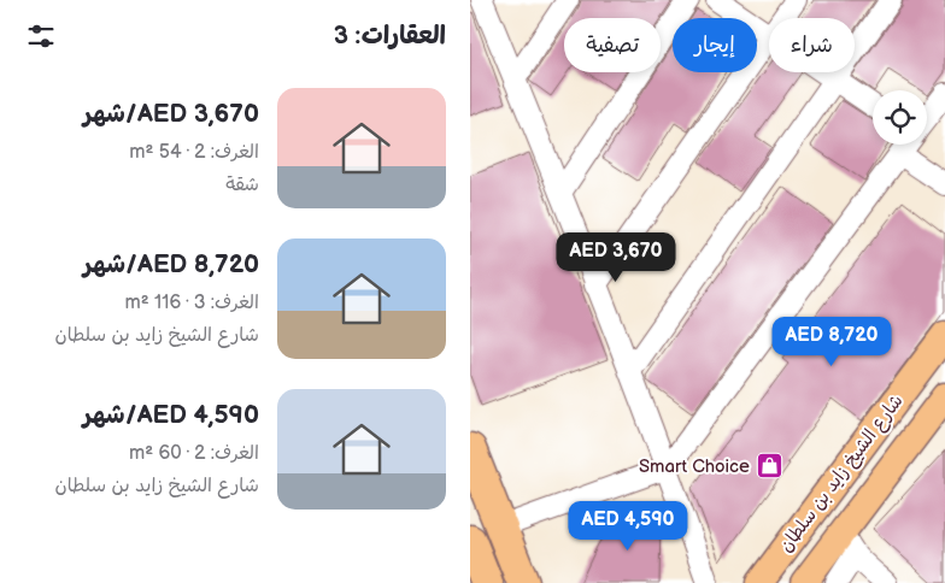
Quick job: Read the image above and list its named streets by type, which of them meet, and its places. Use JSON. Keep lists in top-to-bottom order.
{
  "streets": {
    "main road": ["شارع الشيخ زايد بن سلطان"]
  },
  "places": {
    "shop": ["Smart Choice"]
  },
  "page": {
    "heading": "العقارات: 3",
    "chip": ["شراء", "إيجار", "تصفية"],
    "list": [
      {
        "name": "AED 3,670/شهر",
        "note": "الغرف: 2 · 54 m² · شقة"
      },
      {
        "name": "AED 8,720/شهر",
        "note": "الغرف: 3 · 116 m² · شارع الشيخ زايد بن سلطان"
      },
      {
        "name": "AED 4,590/شهر",
        "note": "الغرف: 2 · 60 m² · شارع الشيخ زايد بن سلطان"
      }
    ],
    "price": ["AED 3,670", "AED 8,720", "AED 4,590"]
  }
}
